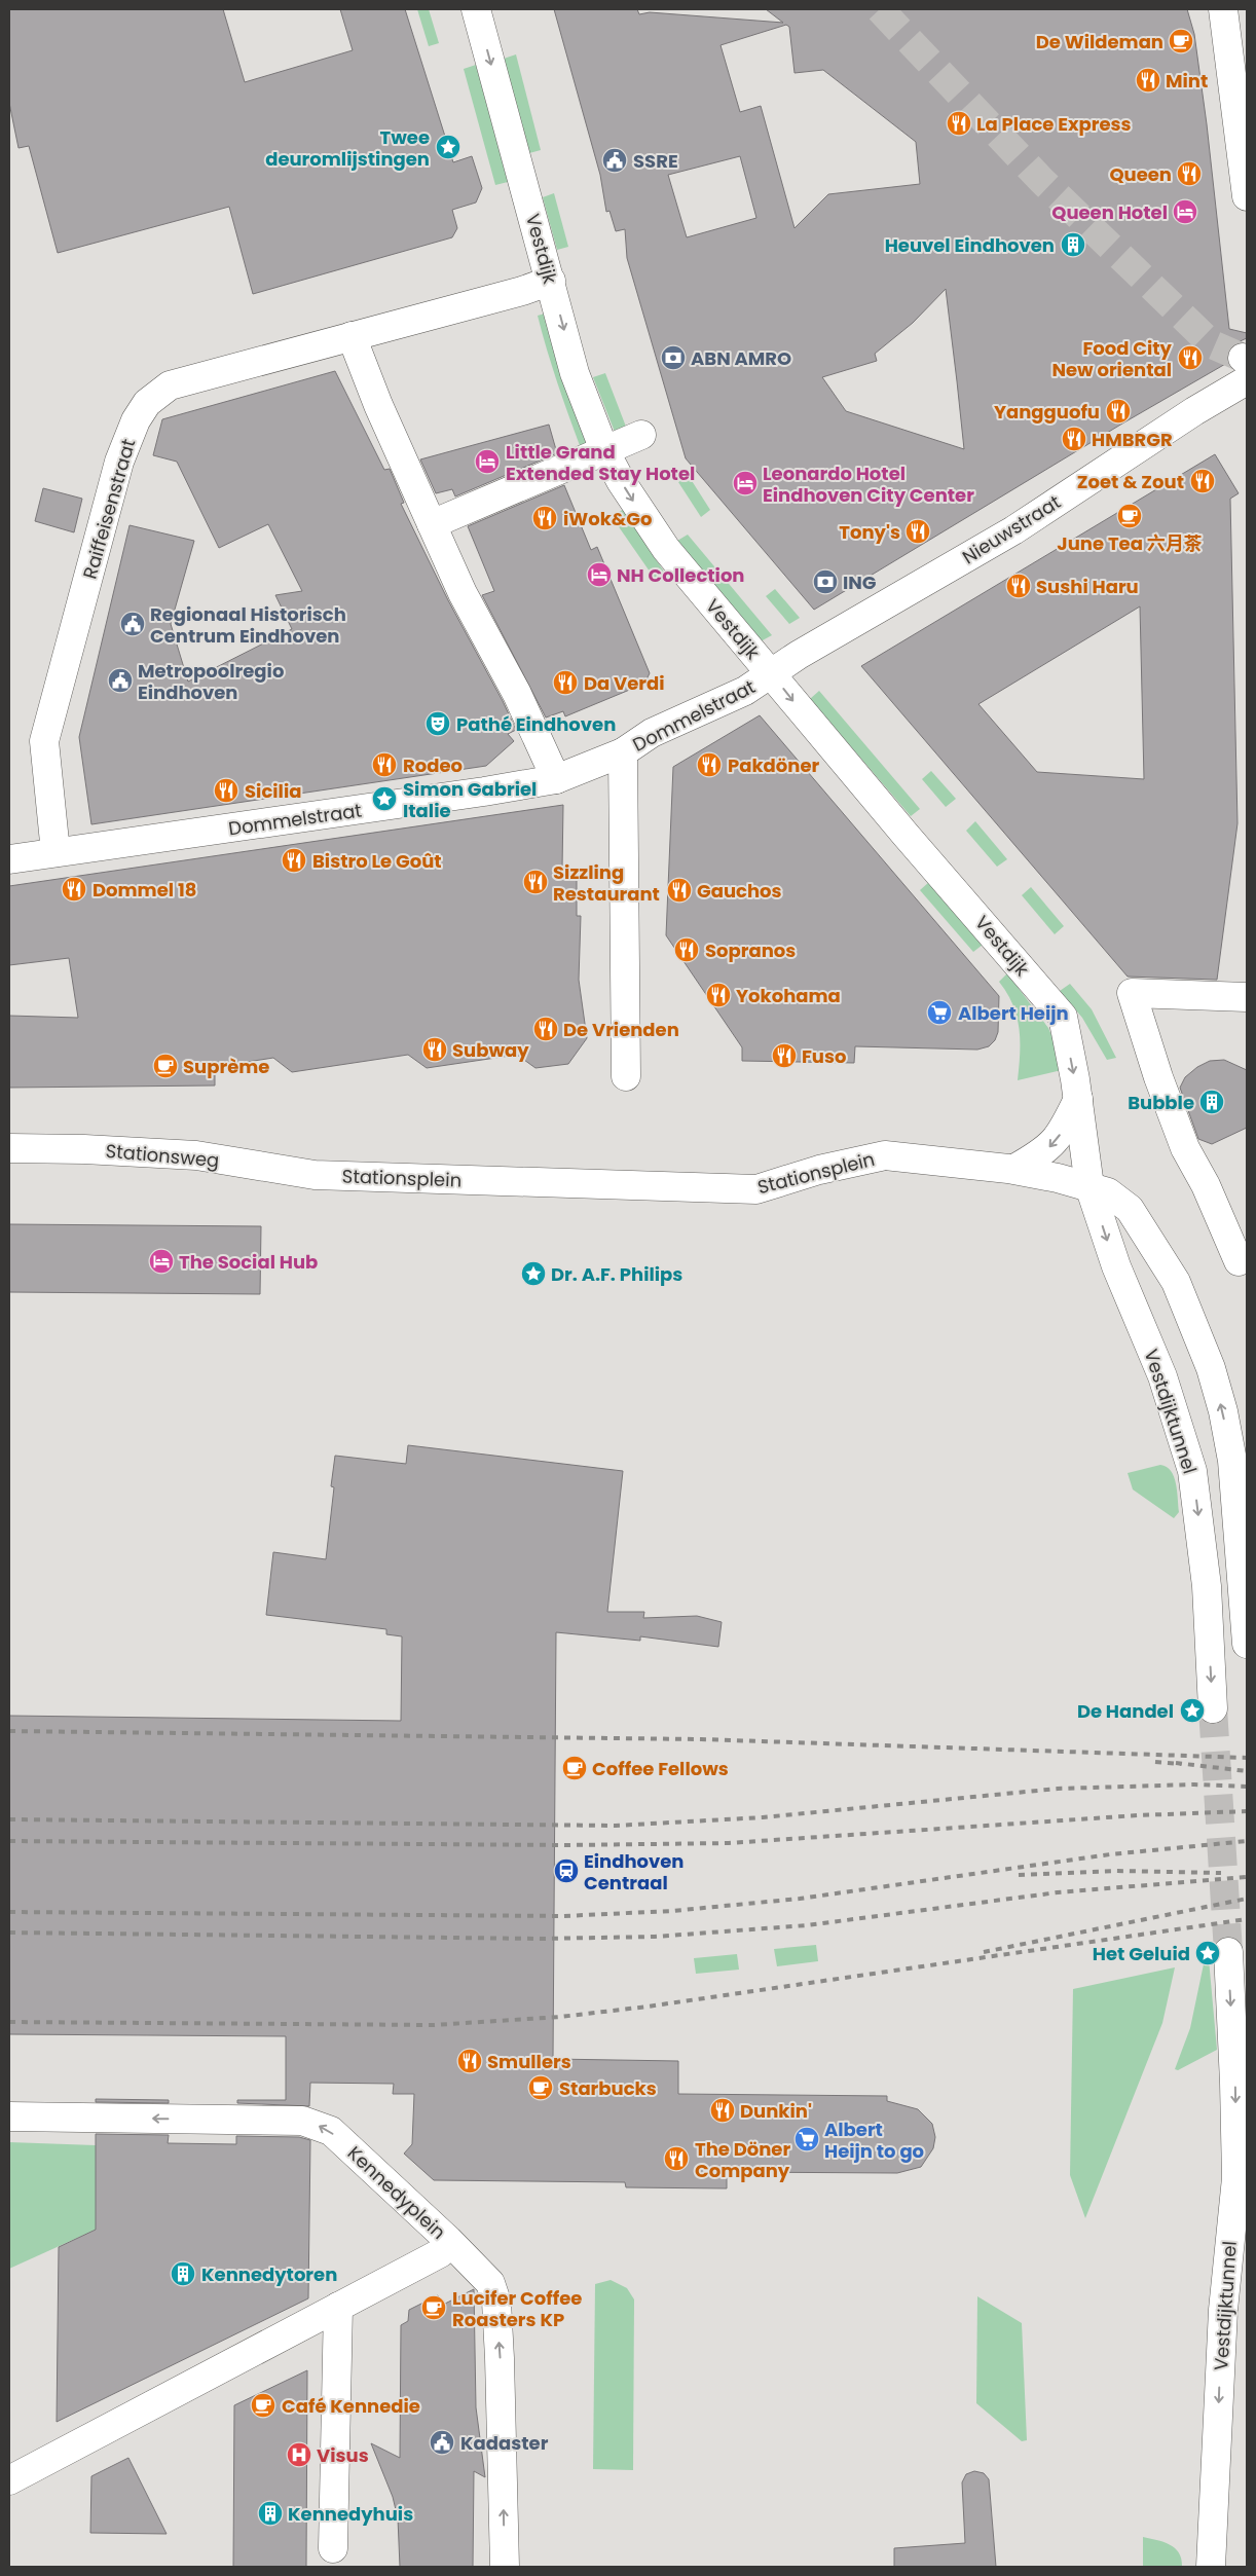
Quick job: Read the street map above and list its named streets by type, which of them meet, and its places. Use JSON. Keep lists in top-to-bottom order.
{
  "streets": {
    "street": [
      "Vestdijk",
      "Raiffeisenstraat",
      "Nieuwstraat",
      "Dommelstraat",
      "Stationsweg",
      "Stationsplein",
      "Vestdijktunnel",
      "Kennedyplein"
    ]
  },
  "crossings": [
    ["Vestdijk", "Raiffeisenstraat"],
    ["Vestdijk", "Nieuwstraat"],
    ["Vestdijk", "Dommelstraat"],
    ["Vestdijk", "Stationsplein"],
    ["Vestdijk", "Vestdijktunnel"],
    ["Raiffeisenstraat", "Dommelstraat"],
    ["Nieuwstraat", "Dommelstraat"],
    ["Stationsweg", "Stationsplein"],
    ["Stationsplein", "Vestdijktunnel"]
  ],
  "one_way": ["Stationsplein", "Vestdijktunnel", "Kennedyplein"],
  "places": {
    "cafe": [
      "De Wildeman",
      "June Tea 六月茶",
      "Suprème",
      "Coffee Fellows",
      "Starbucks",
      "Lucifer Coffee Roasters KP",
      "Café Kennedie"
    ],
    "restaurant": [
      "Mint",
      "La Place Express",
      "Queen",
      "Food City New oriental",
      "Yangguofu",
      "HMBRGR",
      "Zoet & Zout",
      "iWok&Go",
      "Tony's",
      "Sushi Haru",
      "Da Verdi",
      "Rodeo",
      "Pakdöner",
      "Sicilia",
      "Bistro Le Goût",
      "Sizzling Restaurant",
      "Dommel 18",
      "Gauchos",
      "Sopranos",
      "Yokohama",
      "De Vrienden",
      "Subway",
      "Fuso",
      "Smullers",
      "Dunkin'",
      "The Döner Company"
    ],
    "place": [
      "Twee deuromlijstingen",
      "Simon Gabriel Italie",
      "Dr. A.F. Philips",
      "De Handel",
      "Het Geluid"
    ],
    "public building": [
      "SSRE",
      "Regionaal Historisch Centrum Eindhoven",
      "Metropoolregio Eindhoven",
      "Kadaster"
    ],
    "hotel": [
      "Queen Hotel",
      "Little Grand Extended Stay Hotel",
      "Leonardo Hotel Eindhoven City Center",
      "NH Collection",
      "The Social Hub"
    ],
    "building": [
      "Heuvel Eindhoven",
      "Bubble",
      "Kennedytoren",
      "Kennedyhuis"
    ],
    "bank": ["ABN AMRO", "ING"],
    "theatre": ["Pathé Eindhoven"],
    "supermarket": ["Albert Heijn", "Albert Heijn to go"],
    "station": ["Eindhoven Centraal"],
    "hospital": ["Visus"]
  }
}
